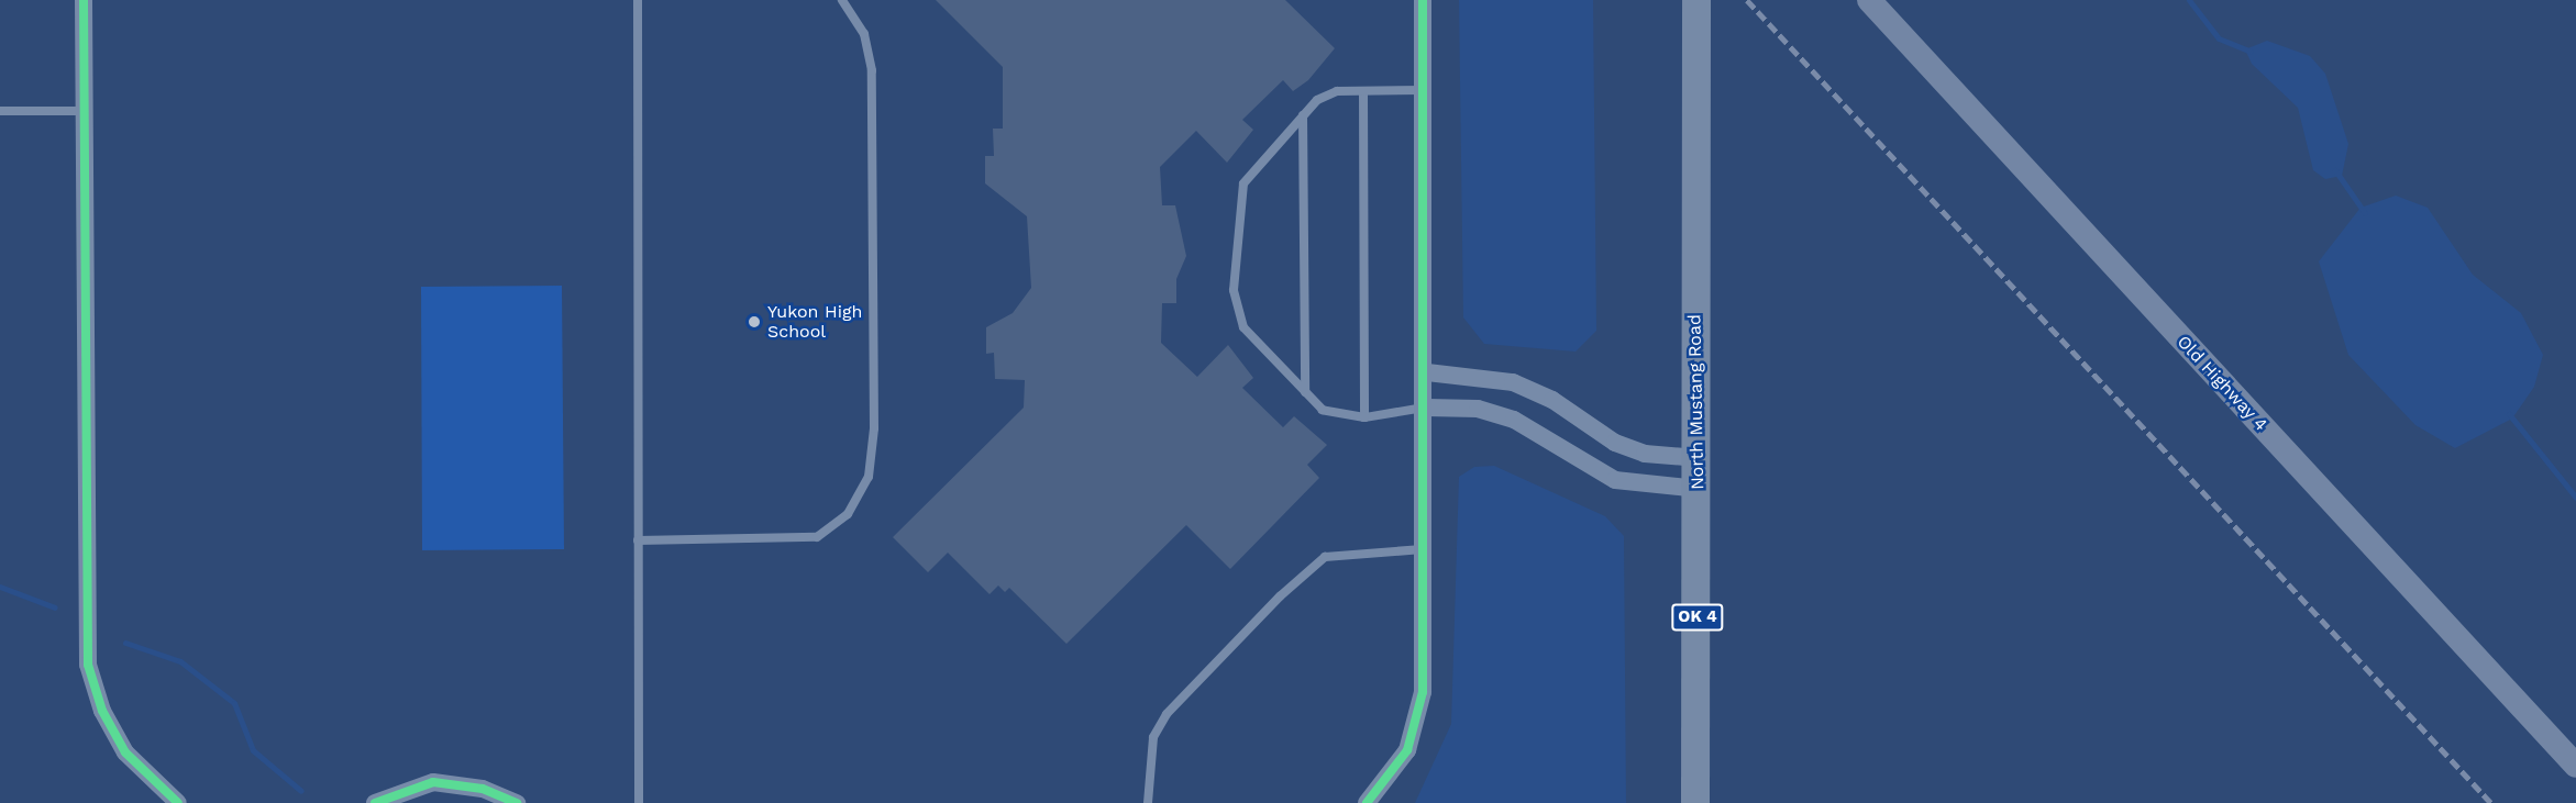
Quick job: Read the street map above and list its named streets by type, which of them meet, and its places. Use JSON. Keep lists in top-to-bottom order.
{
  "streets": {
    "main road": ["Old Highway 4", "North Mustang Road", "OK 4"]
  },
  "places": ["Yukon High School"]
}
